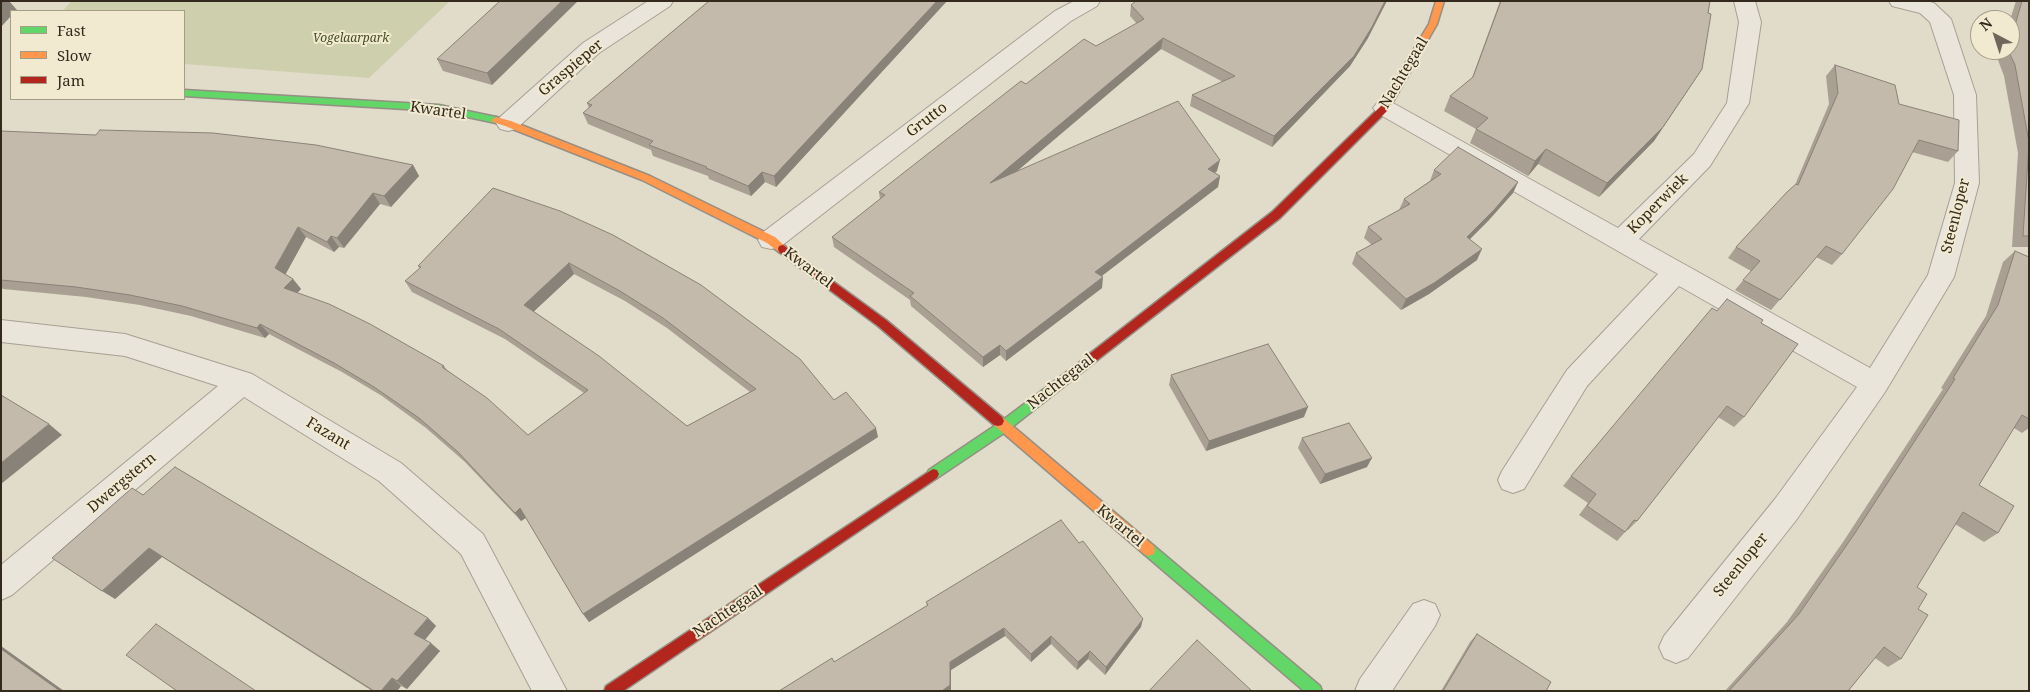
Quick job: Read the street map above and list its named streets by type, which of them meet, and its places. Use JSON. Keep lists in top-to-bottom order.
{
  "streets": {
    "street": [
      "Graspieper",
      "Nachtegaal",
      "Kwartel",
      "Grutto",
      "Koperwiek",
      "Steenloper",
      "Fazant",
      "Dwergstern"
    ]
  },
  "crossings": [
    ["Graspieper", "Kwartel"],
    ["Nachtegaal", "Kwartel"],
    ["Nachtegaal", "Koperwiek"],
    ["Kwartel", "Grutto"],
    ["Fazant", "Dwergstern"]
  ],
  "parks": ["Vogelaarpark"],
  "legend": ["Fast", "Slow", "Jam"],
  "north": "top left"
}
